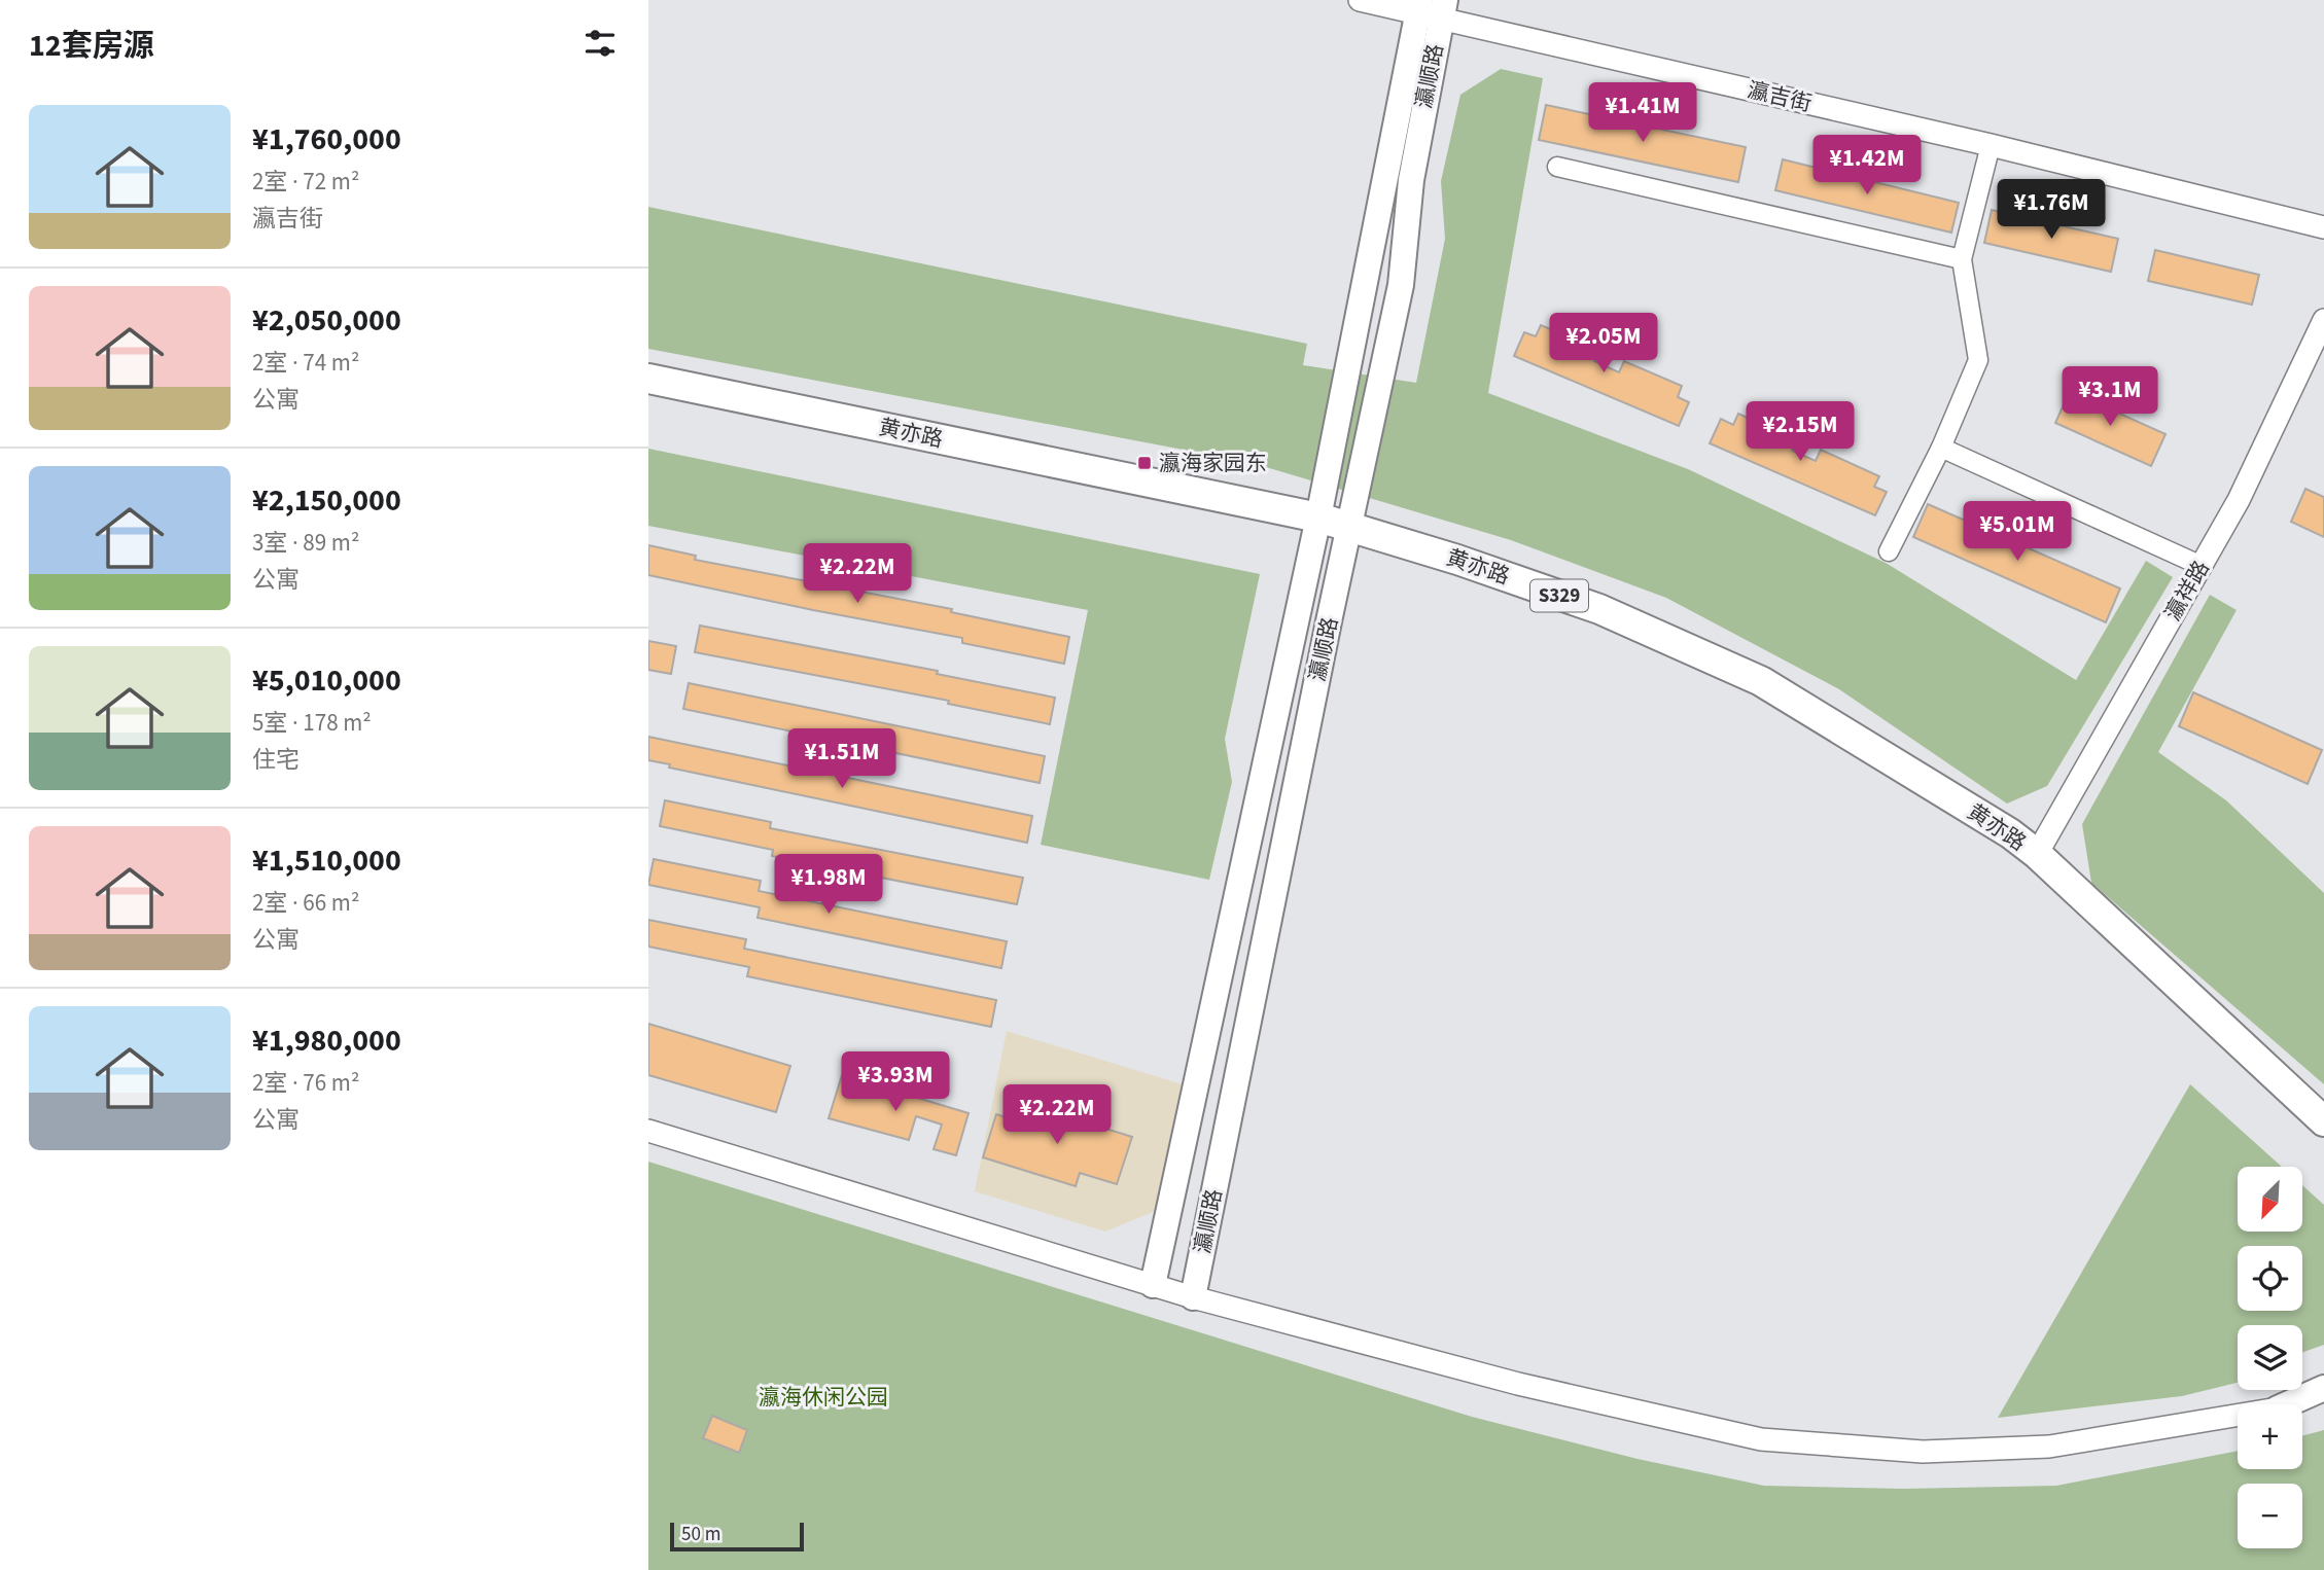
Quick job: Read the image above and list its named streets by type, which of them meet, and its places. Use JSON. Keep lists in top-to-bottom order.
{
  "streets": {
    "main road": ["瀛顺路", "黄亦路", "S329"],
    "street": ["瀛吉街", "瀛祥路"]
  },
  "crossings": [
    ["瀛顺路", "瀛吉街"],
    ["瀛顺路", "黄亦路"],
    ["黄亦路", "瀛祥路"]
  ],
  "parks": ["瀛海休闲公园"],
  "places": {
    "transit": ["瀛海家园东"]
  },
  "scale_bar": "50 m",
  "north": "bottom left",
  "page": {
    "heading": "12套房源",
    "price": [
      "¥1.41M",
      "¥1.42M",
      "¥1.76M",
      "¥2.05M",
      "¥3.1M",
      "¥2.15M",
      "¥5.01M",
      "¥2.22M",
      "¥1.51M",
      "¥1.98M",
      "¥3.93M",
      "¥2.22M"
    ],
    "list": [
      {
        "name": "¥1,760,000",
        "note": "2室 · 72 m² · 瀛吉街"
      },
      {
        "name": "¥2,050,000",
        "note": "2室 · 74 m² · 公寓"
      },
      {
        "name": "¥2,150,000",
        "note": "3室 · 89 m² · 公寓"
      },
      {
        "name": "¥5,010,000",
        "note": "5室 · 178 m² · 住宅"
      },
      {
        "name": "¥1,510,000",
        "note": "2室 · 66 m² · 公寓"
      },
      {
        "name": "¥1,980,000",
        "note": "2室 · 76 m² · 公寓"
      }
    ],
    "map_buttons": ["+", "−"],
    "scale": "50 m"
  }
}
